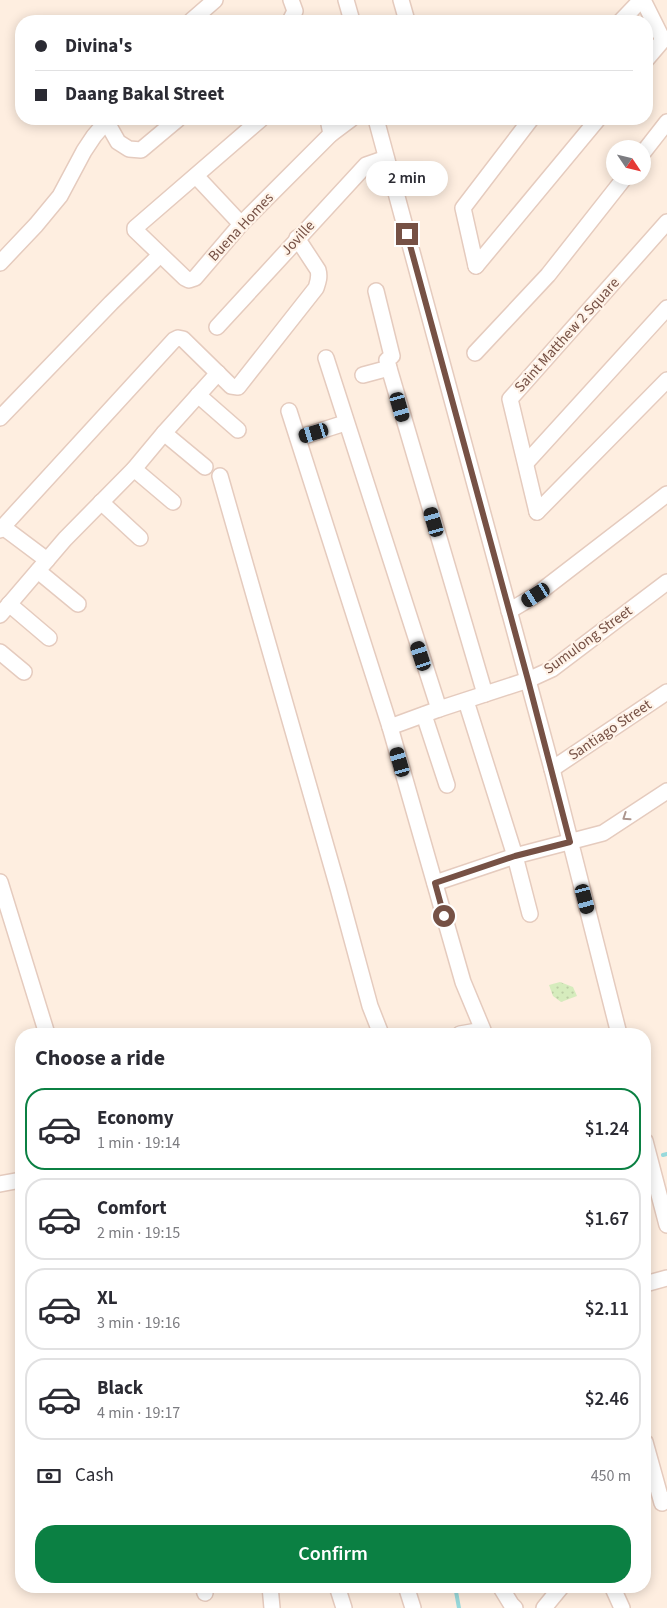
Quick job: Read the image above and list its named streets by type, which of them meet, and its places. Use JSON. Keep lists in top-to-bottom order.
{
  "streets": {
    "street": [
      "Buena Homes",
      "Joville",
      "Saint Matthew 2 Square",
      "Sumulong Street",
      "Santiago Street"
    ]
  },
  "north": "bottom right",
  "page": {
    "banner": ["Divina's", "Daang Bakal Street"],
    "bubble": "2 min",
    "heading": "Choose a ride",
    "list": [
      {
        "name": "Economy",
        "note": "1 min · 19:14",
        "value": "$1.24"
      },
      {
        "name": "Comfort",
        "note": "2 min · 19:15",
        "value": "$1.67"
      },
      {
        "name": "XL",
        "note": "3 min · 19:16",
        "value": "$2.11"
      },
      {
        "name": "Black",
        "note": "4 min · 19:17",
        "value": "$2.46"
      }
    ],
    "pay": ["Cash", "450 m"],
    "buttons": "Confirm"
  }
}
